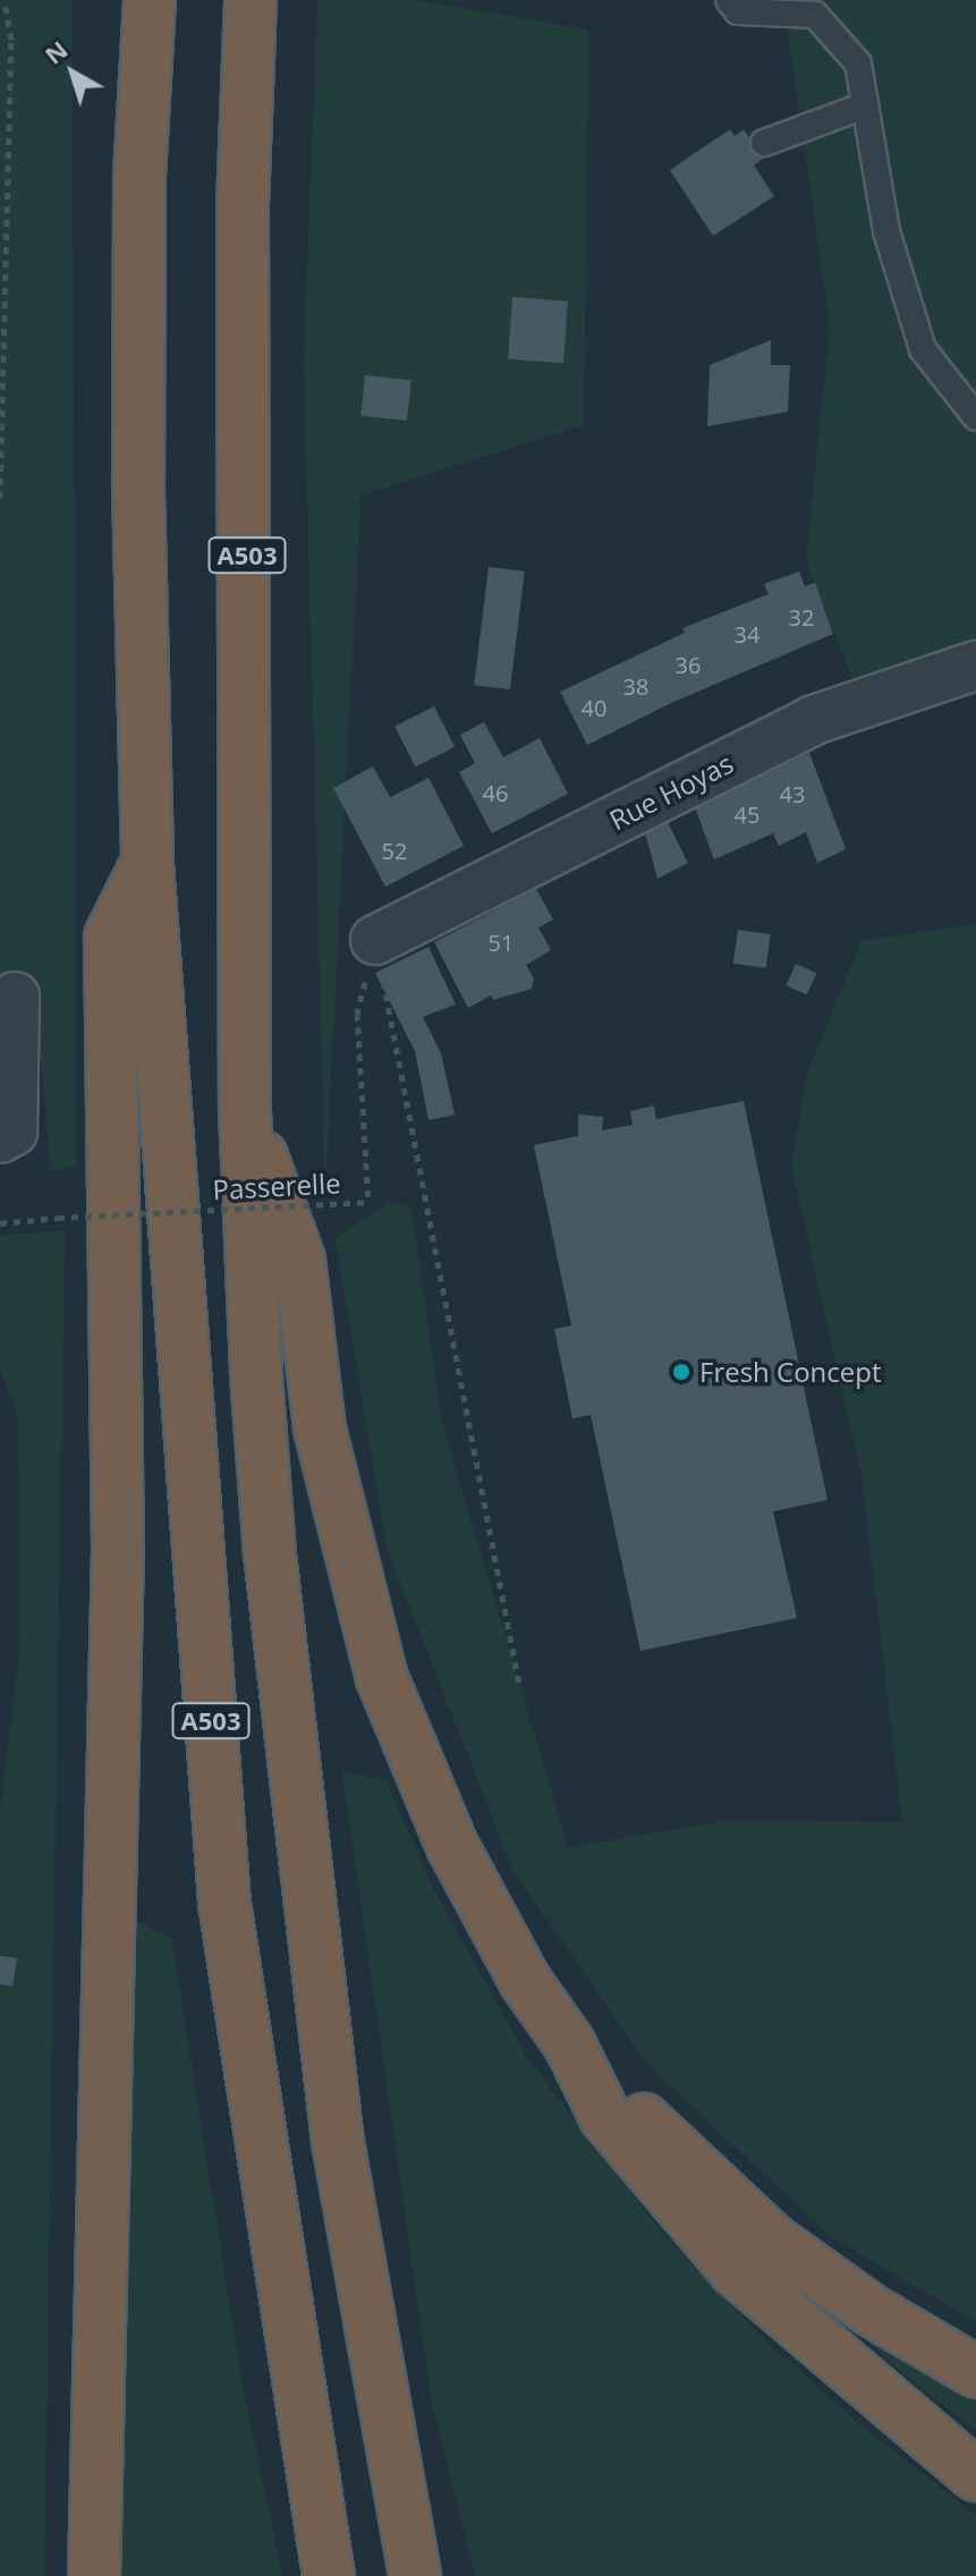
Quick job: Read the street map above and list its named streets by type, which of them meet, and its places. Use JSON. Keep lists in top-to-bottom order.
{
  "streets": {
    "highway": ["A503"],
    "street": ["Rue Hoyas"],
    "path": ["Passerelle"]
  },
  "places": ["Fresh Concept"],
  "house_numbers": [
    "32",
    "34",
    "36",
    "38",
    "40",
    "46",
    "43",
    "45",
    "52",
    "51"
  ],
  "north": "top left"
}
